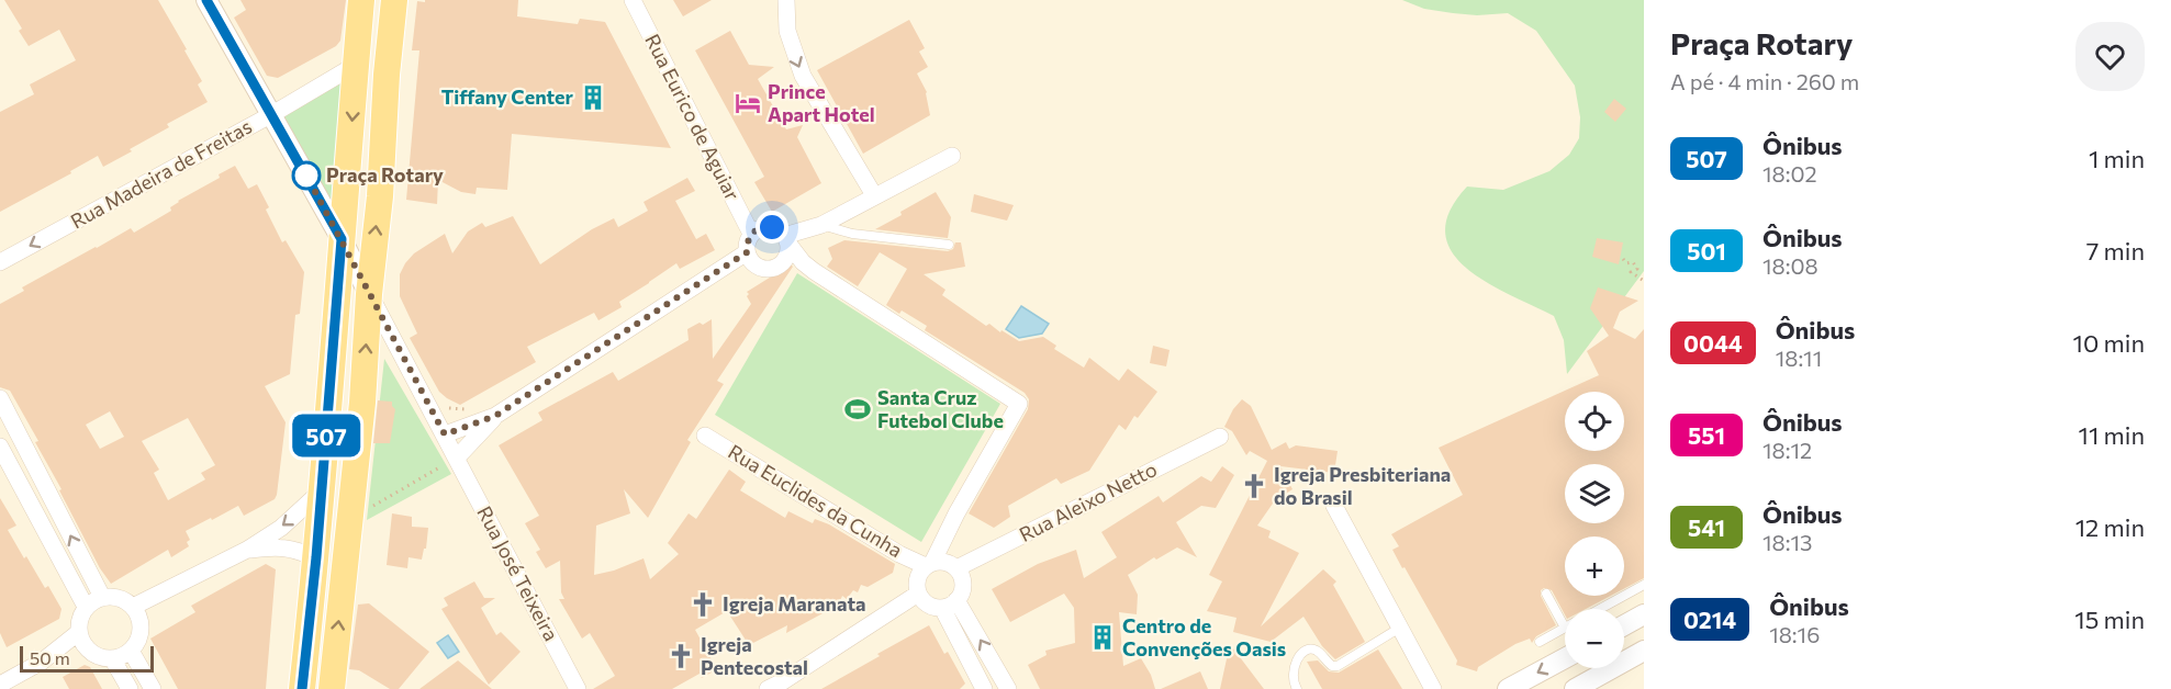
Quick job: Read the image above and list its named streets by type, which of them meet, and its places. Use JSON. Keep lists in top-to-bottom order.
{
  "streets": {
    "street": [
      "Rua Eurico de Aguiar",
      "Rua Madeira de Freitas",
      "Rua Euclides da Cunha",
      "Rua Aleixo Netto",
      "Rua José Teixeira"
    ]
  },
  "crossings": [
    ["Rua Euclides da Cunha", "Rua Aleixo Netto"]
  ],
  "one_way": ["Rua Madeira de Freitas"],
  "places": {
    "building": ["Tiffany Center", "Centro de Convenções Oasis"],
    "hotel": ["Prince Apart Hotel"],
    "other": ["Praça Rotary"],
    "sports": ["Santa Cruz Futebol Clube"],
    "church": ["Igreja Presbiteriana do Brasil", "Igreja Maranata", "Igreja Pentecostal"]
  },
  "lines": ["bus line 507"],
  "scale_bar": "50 m",
  "page": {
    "on_map": "507",
    "heading": ["Praça Rotary", "A pé · 4 min · 260 m"],
    "list": [
      {
        "mark": "507",
        "name": "Ônibus",
        "note": "18:02",
        "value": "1 min"
      },
      {
        "mark": "501",
        "name": "Ônibus",
        "note": "18:08",
        "value": "7 min"
      },
      {
        "mark": "0044",
        "name": "Ônibus",
        "note": "18:11",
        "value": "10 min"
      },
      {
        "mark": "551",
        "name": "Ônibus",
        "note": "18:12",
        "value": "11 min"
      },
      {
        "mark": "541",
        "name": "Ônibus",
        "note": "18:13",
        "value": "12 min"
      },
      {
        "mark": "0214",
        "name": "Ônibus",
        "note": "18:16",
        "value": "15 min"
      }
    ],
    "map_buttons": ["+", "−"],
    "scale": "50 m"
  }
}
